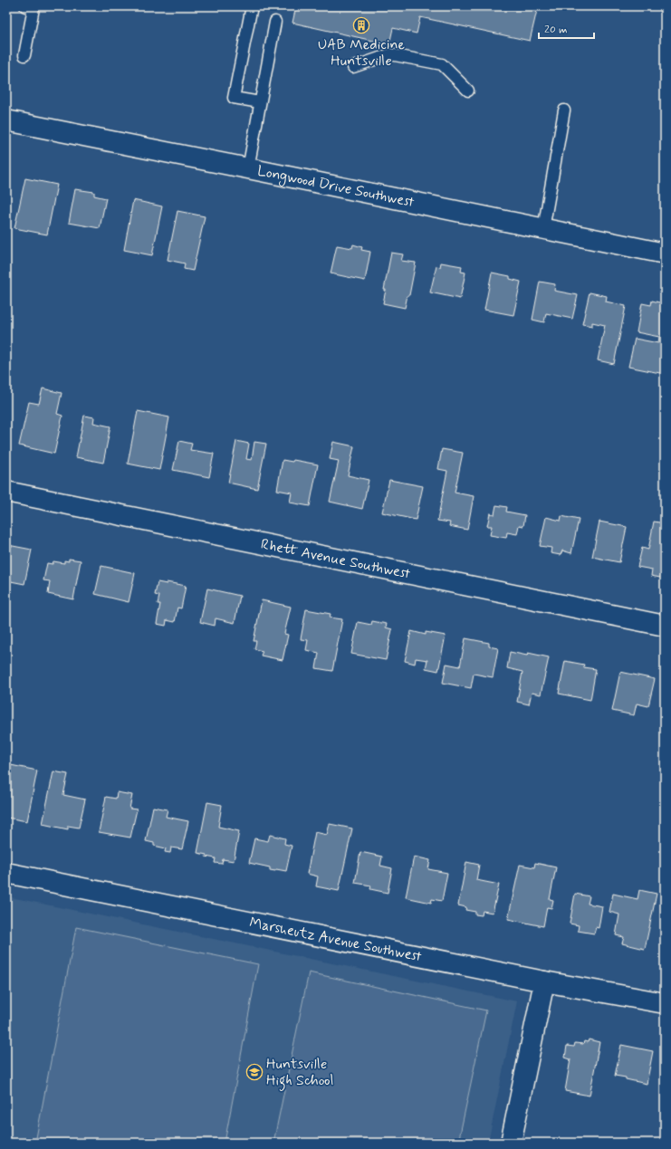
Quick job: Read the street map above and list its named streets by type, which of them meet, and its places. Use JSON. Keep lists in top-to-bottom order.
{
  "streets": {
    "street": ["Longwood Drive Southwest", "Rhett Avenue Southwest", "Marsheutz Avenue Southwest"]
  },
  "places": {
    "building": ["UAB Medicine Huntsville"],
    "school or university": ["Huntsville High School"]
  },
  "scale_bar": "20 m"
}
